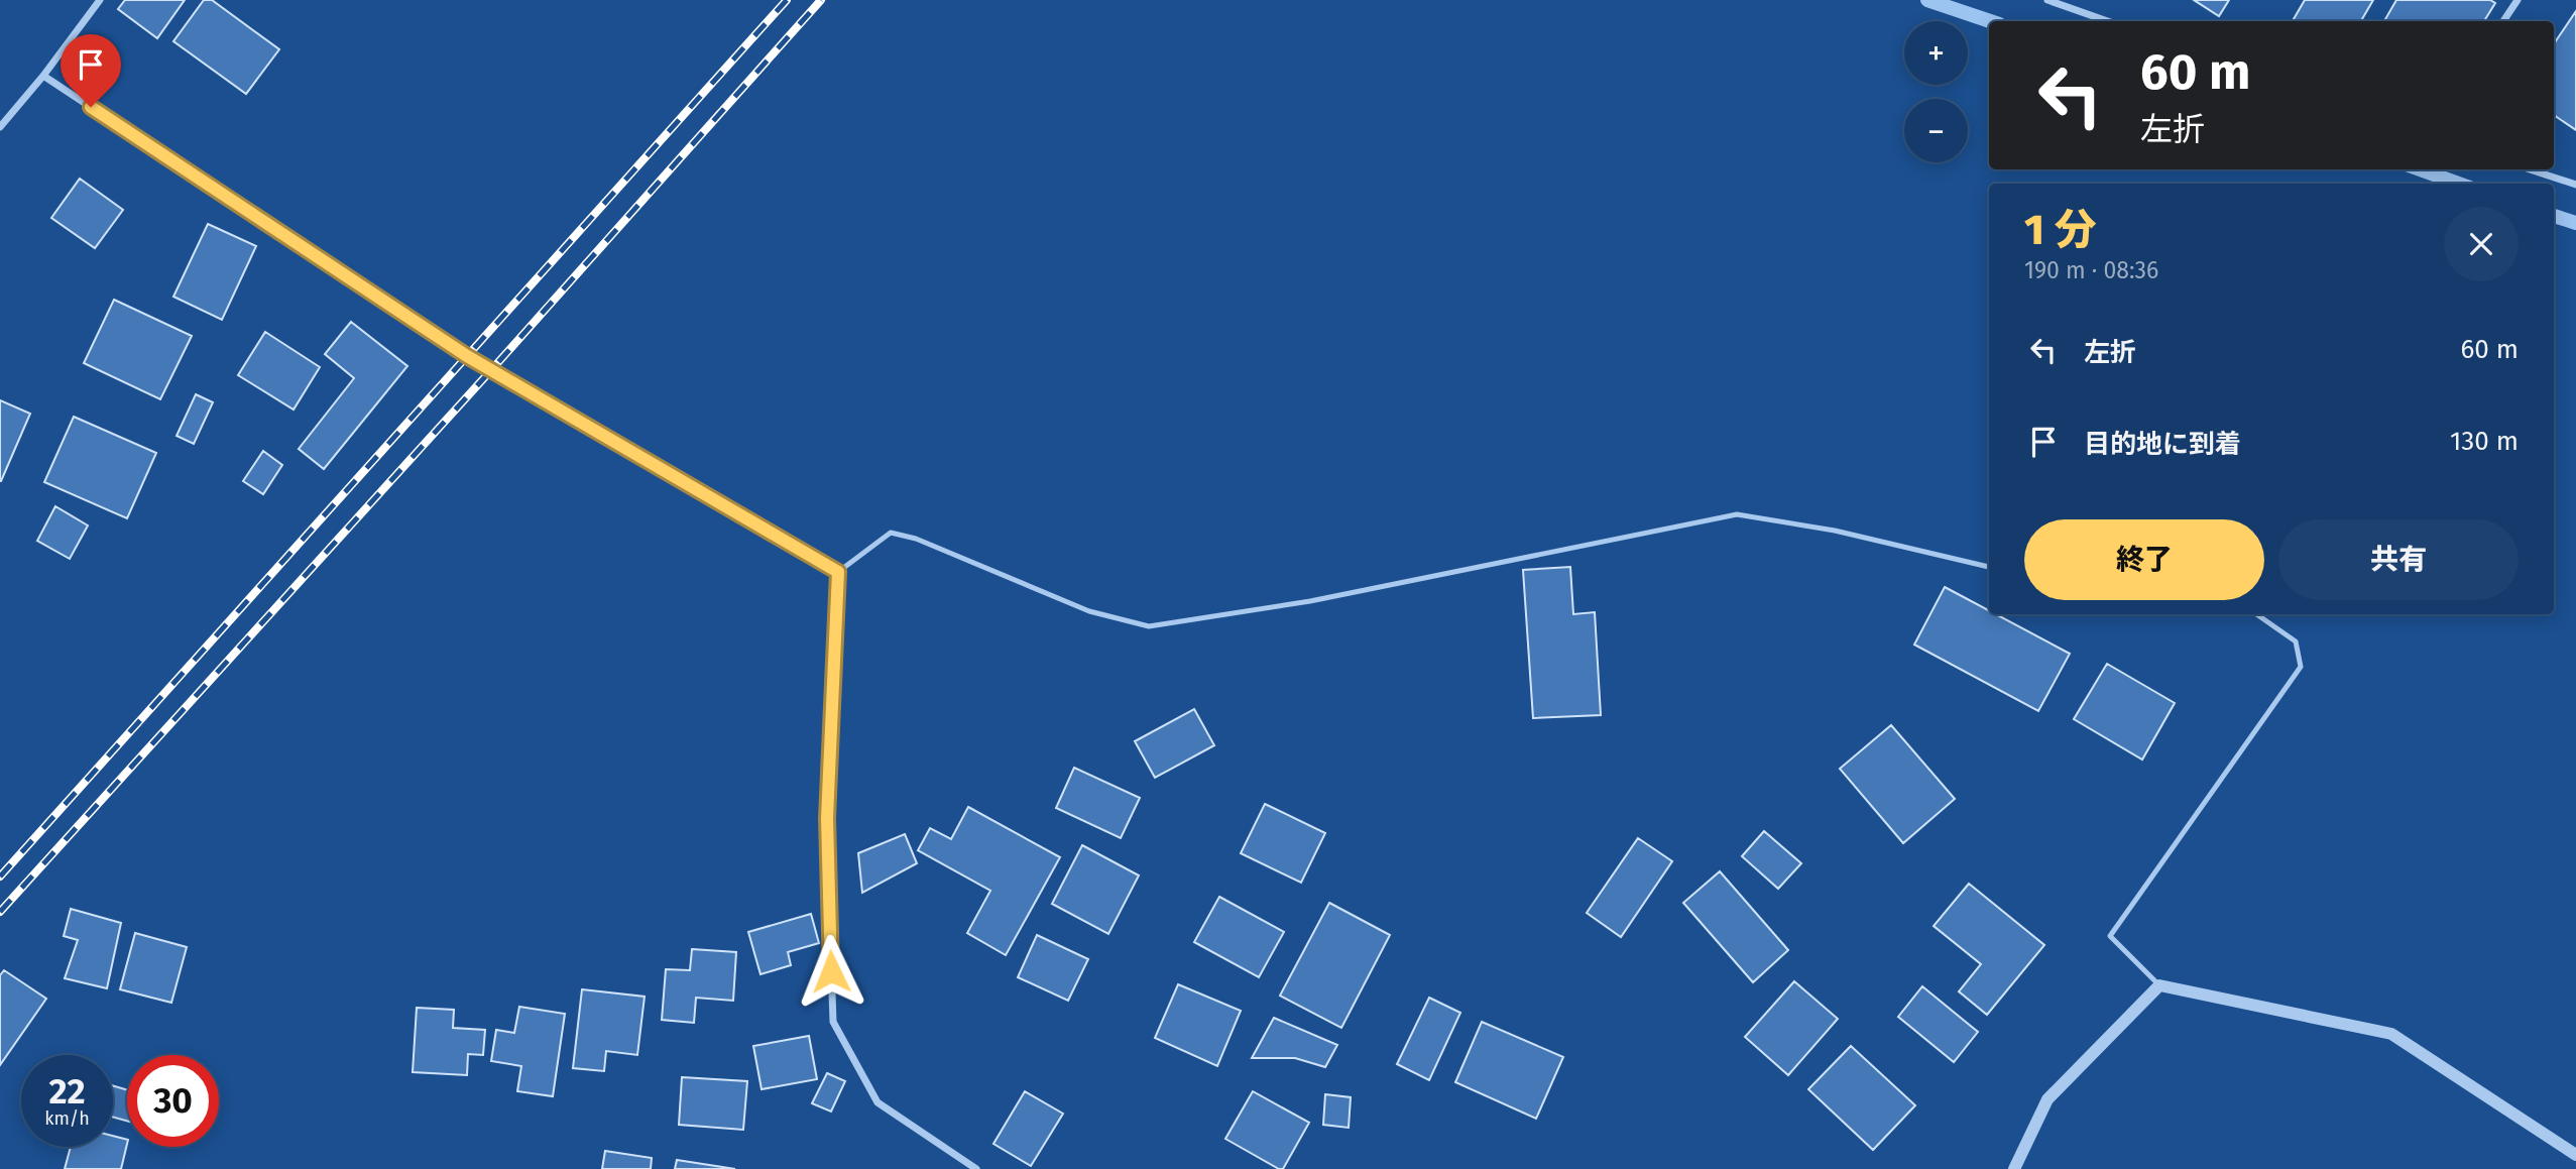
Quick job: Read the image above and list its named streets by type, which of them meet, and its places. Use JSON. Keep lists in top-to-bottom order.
{
  "page": {
    "map_buttons": ["+", "−"],
    "turn": ["60 m", "左折"],
    "heading": ["1 分", "190 m · 08:36"],
    "list": [
      {
        "name": "左折",
        "value": "60 m"
      },
      {
        "name": "目的地に到着",
        "value": "130 m"
      }
    ],
    "buttons": ["終了", "共有"],
    "speed": "22 km/h",
    "limit": "30"
  }
}
